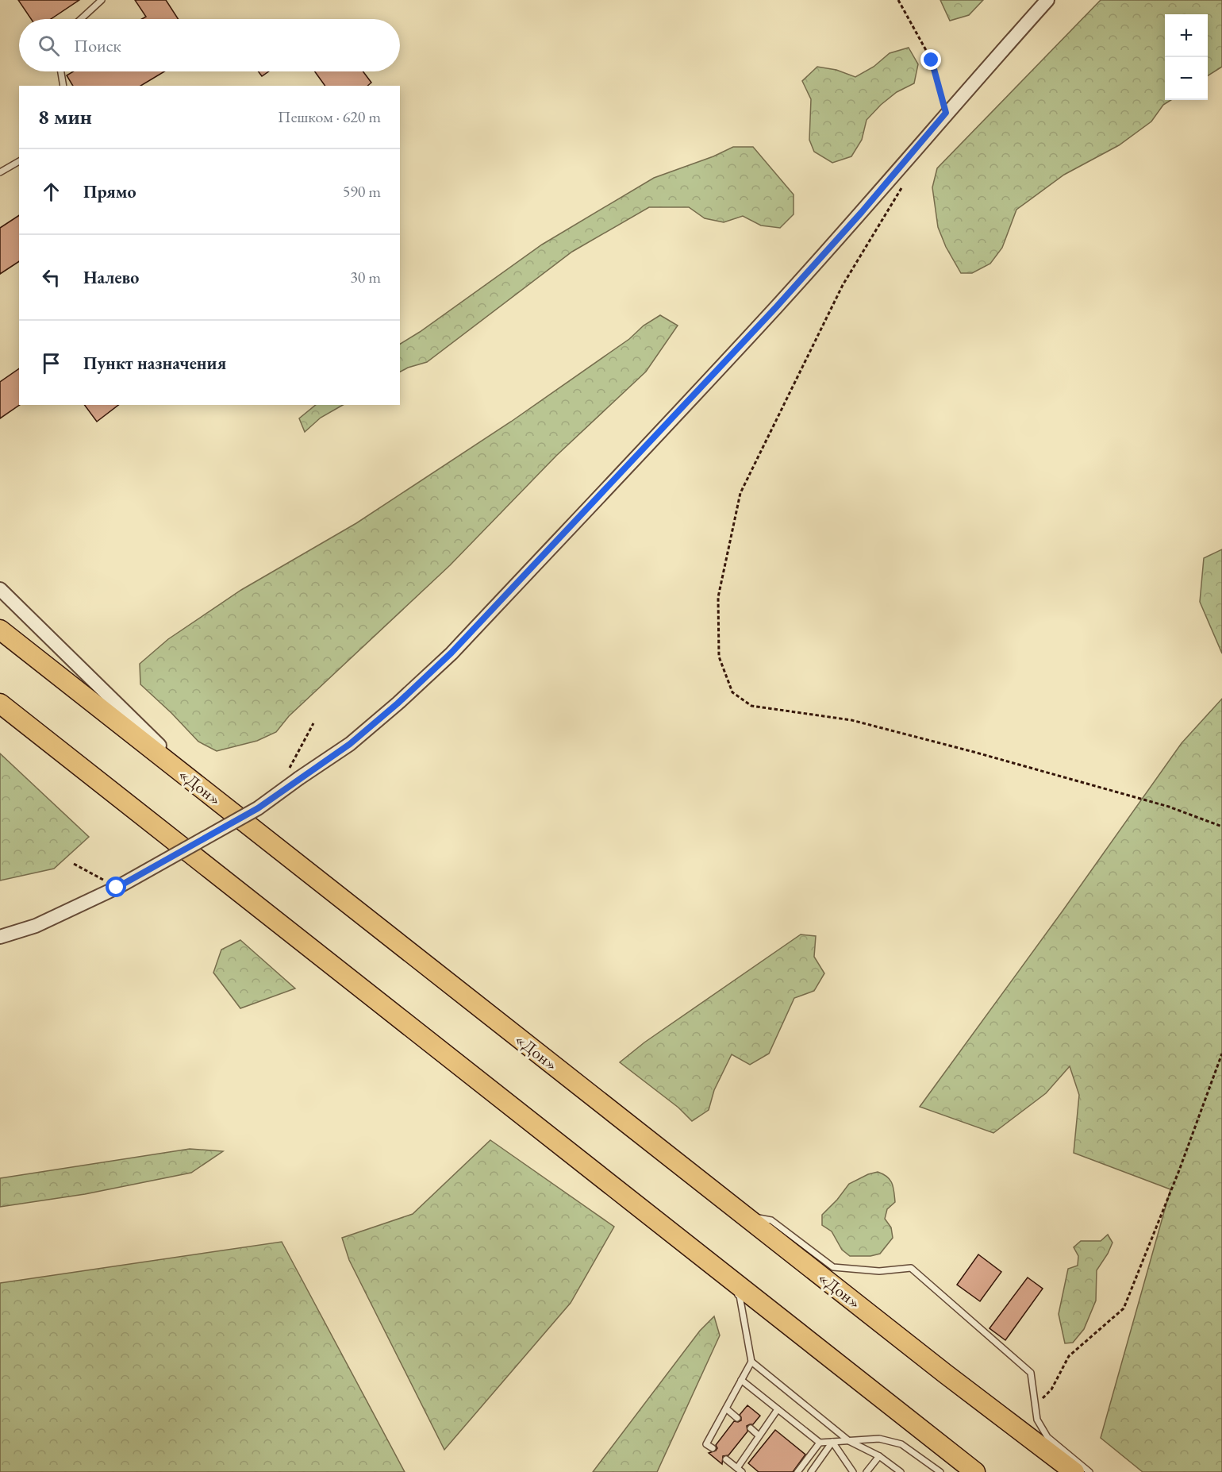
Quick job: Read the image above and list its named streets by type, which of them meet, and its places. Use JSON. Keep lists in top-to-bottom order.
{
  "streets": {
    "highway": ["«Дон»"]
  },
  "page": {
    "map_buttons": ["+", "−"],
    "search": "Поиск",
    "heading": ["8 мин", "Пешком · 620 m"],
    "list": [
      ["Прямо", "590 m"],
      ["Налево", "30 m"],
      "Пункт назначения"
    ]
  }
}
